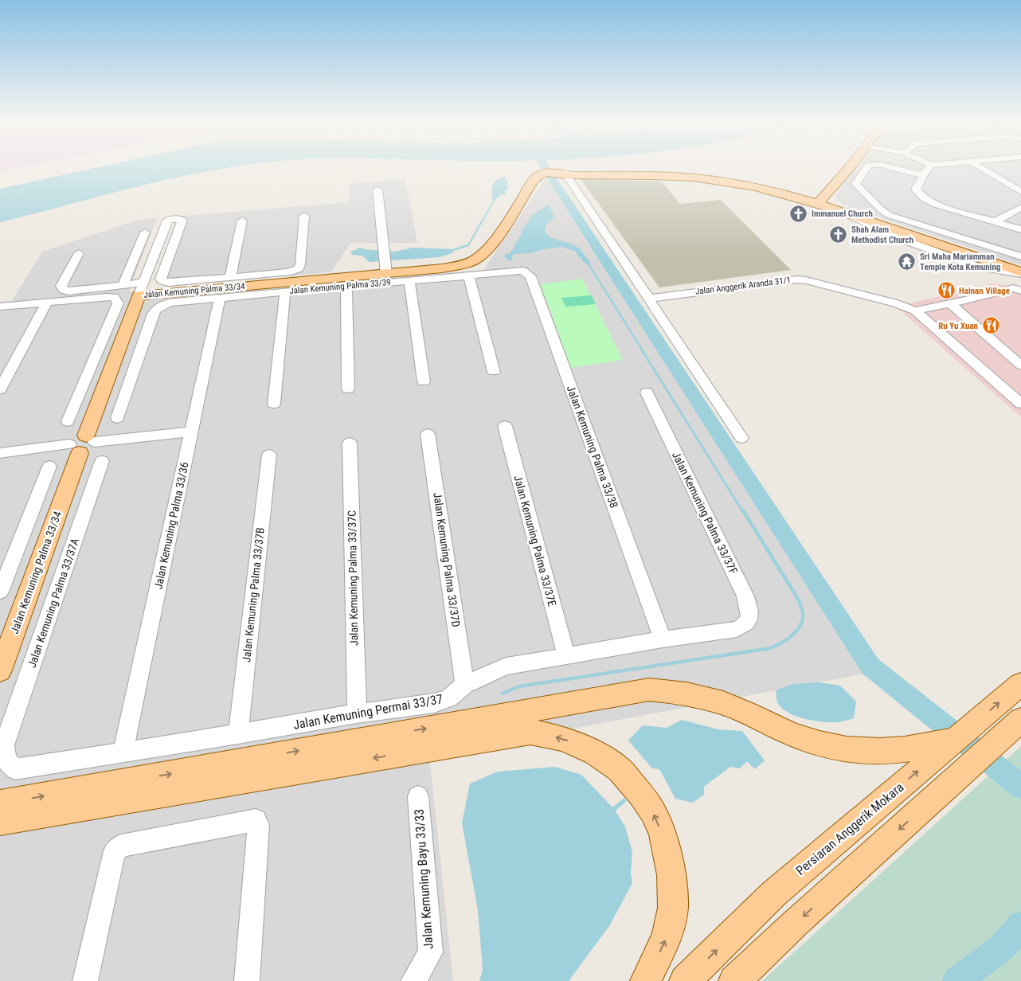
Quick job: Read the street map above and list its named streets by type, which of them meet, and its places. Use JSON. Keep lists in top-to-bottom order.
{
  "streets": {
    "main road": ["Jalan Kemuning Palma 33/39", "Jalan Kemuning Palma 33/34", "Persiaran Anggerik Mokara"],
    "street": [
      "Jalan Anggerik Aranda 31/1",
      "Jalan Kemuning Palma 33/38",
      "Jalan Kemuning Palma 33/37F",
      "Jalan Kemuning Palma 33/36",
      "Jalan Kemuning Palma 33/37E",
      "Jalan Kemuning Palma 33/37D",
      "Jalan Kemuning Palma 33/37C",
      "Jalan Kemuning Palma 33/37B",
      "Jalan Kemuning Palma 33/37A",
      "Jalan Kemuning Permai 33/37",
      "Jalan Kemuning Bayu 33/33"
    ]
  },
  "crossings": [
    ["Jalan Kemuning Palma 33/39", "Jalan Kemuning Palma 33/34"],
    ["Jalan Kemuning Palma 33/39", "Jalan Kemuning Palma 33/38"],
    ["Jalan Kemuning Palma 33/39", "Jalan Kemuning Palma 33/36"],
    ["Jalan Kemuning Palma 33/38", "Jalan Kemuning Permai 33/37"],
    ["Jalan Kemuning Palma 33/37F", "Jalan Kemuning Permai 33/37"],
    ["Jalan Kemuning Palma 33/36", "Jalan Kemuning Permai 33/37"],
    ["Jalan Kemuning Palma 33/37E", "Jalan Kemuning Permai 33/37"],
    ["Jalan Kemuning Palma 33/37D", "Jalan Kemuning Permai 33/37"],
    ["Jalan Kemuning Palma 33/37C", "Jalan Kemuning Permai 33/37"],
    ["Jalan Kemuning Palma 33/37B", "Jalan Kemuning Permai 33/37"],
    ["Jalan Kemuning Palma 33/37A", "Jalan Kemuning Permai 33/37"]
  ],
  "places": {
    "church": ["Immanuel Church", "Shah Alam Methodist Church"],
    "temple": ["Sri Maha Mariamman Temple Kota Kemuning"],
    "restaurant": ["Hainan Village", "Ru Yu Xuan"]
  }
}
